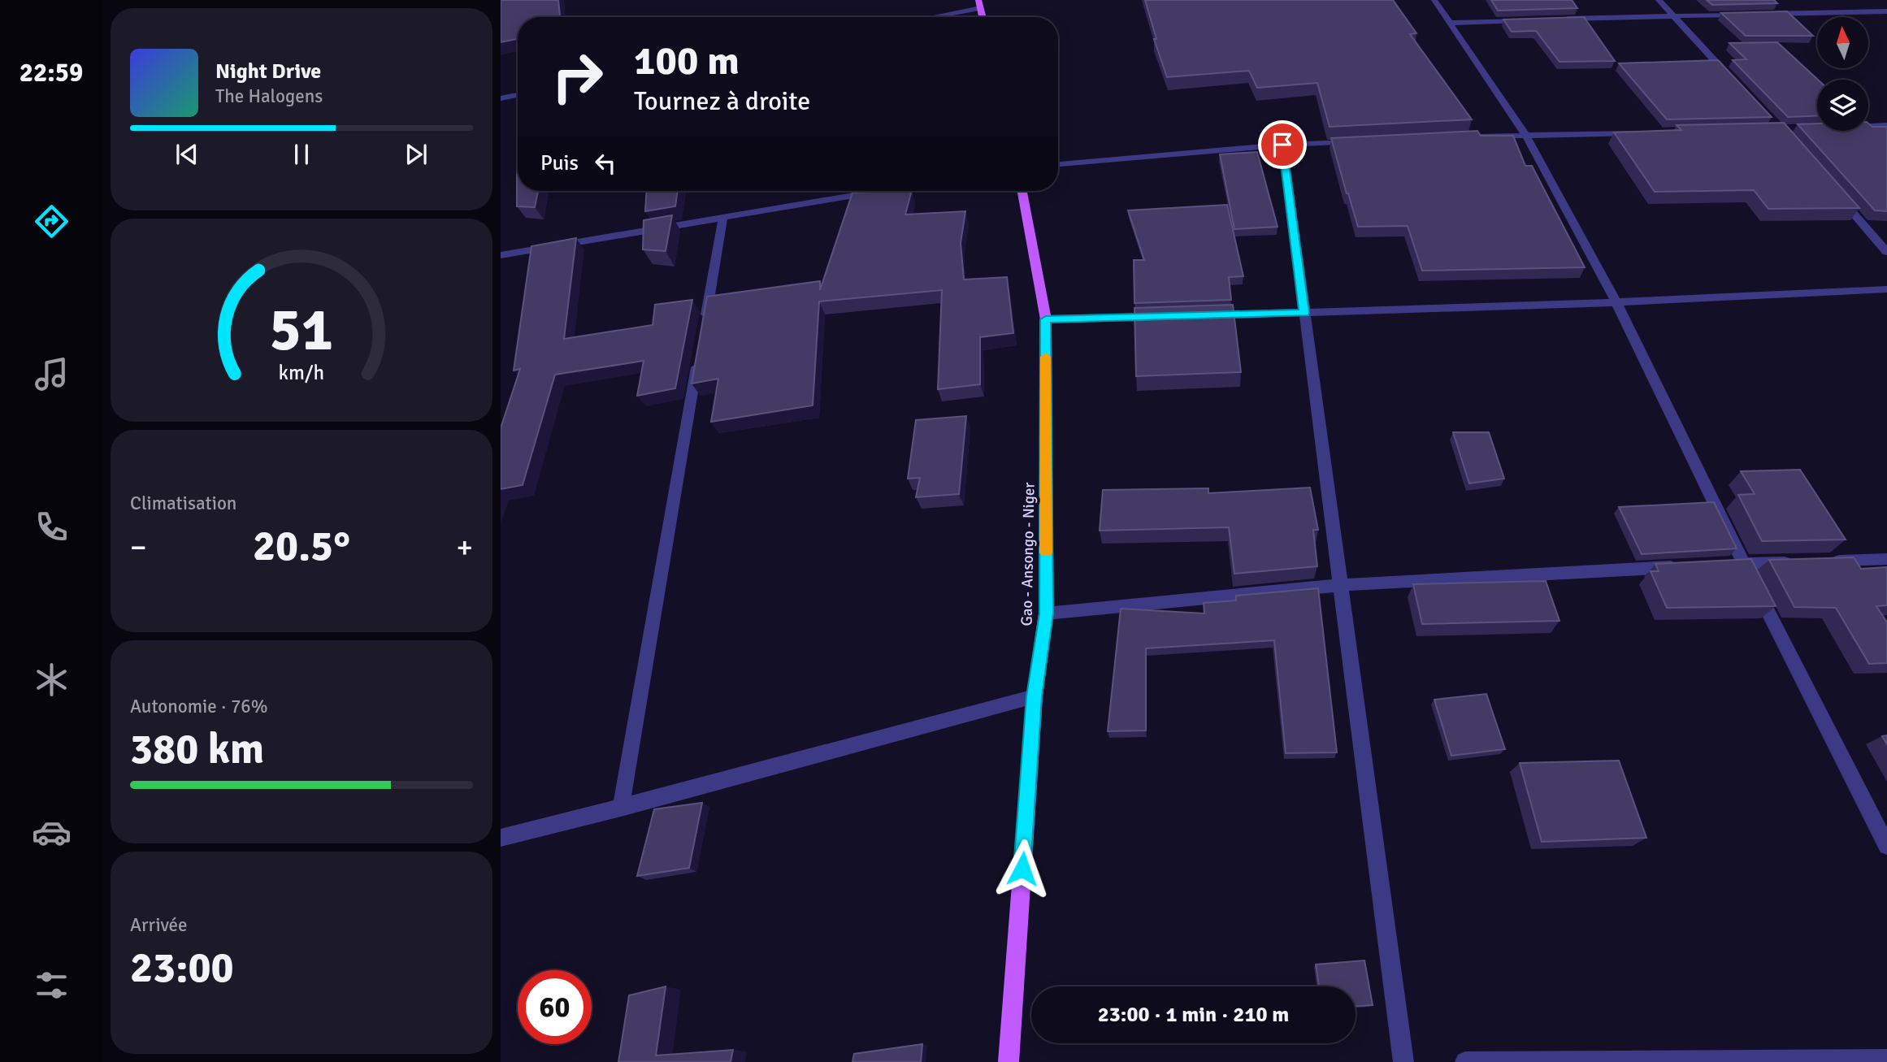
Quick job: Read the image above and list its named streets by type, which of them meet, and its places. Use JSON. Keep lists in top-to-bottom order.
{
  "streets": {
    "main road": ["Gao - Ansongo - Niger"]
  },
  "north": "top",
  "page": {
    "tabs": "22:59",
    "turn": ["100 m", "Tournez à droite"],
    "song": ["Night Drive", "The Halogens"],
    "then": "Puis",
    "tile": [
      "Climatisation",
      ["Autonomie · 76%", "380 km"],
      ["Arrivée", "23:00"]
    ],
    "heat": ["−", "20.5°", "+"],
    "limit": "60",
    "trip": "23:00 · 1 min · 210 m",
    "gauge": ["51", "km/h"]
  }
}
